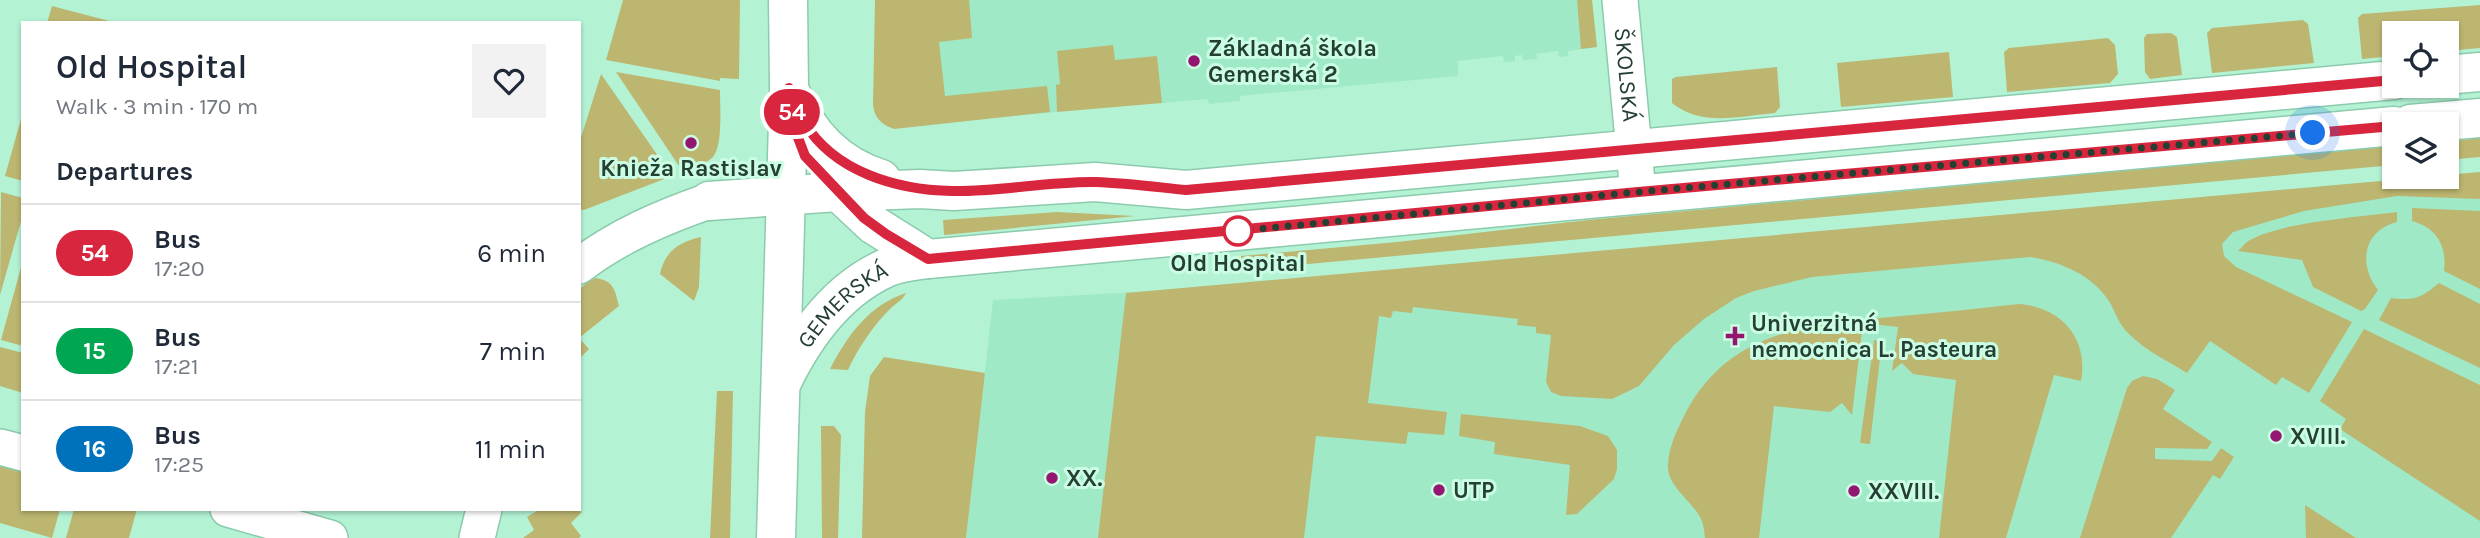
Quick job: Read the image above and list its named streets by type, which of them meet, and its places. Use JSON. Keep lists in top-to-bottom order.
{
  "streets": {
    "street": ["ŠKOLSKÁ", "GEMERSKÁ"]
  },
  "crossings": [
    ["ŠKOLSKÁ", "GEMERSKÁ"]
  ],
  "places": {
    "other": [
      "Základná škola Gemerská 2",
      "Knieža Rastislav",
      "Old Hospital",
      "XVIII.",
      "XX.",
      "UTP",
      "XXVIII."
    ],
    "health": ["Univerzitná nemocnica L. Pasteura"]
  },
  "lines": ["bus line 54"],
  "page": {
    "on_map": "54",
    "heading": [
      ["Old Hospital", "Walk · 3 min · 170 m"],
      "Departures"
    ],
    "list": [
      {
        "mark": "54",
        "name": "Bus",
        "note": "17:20",
        "value": "6 min"
      },
      {
        "mark": "15",
        "name": "Bus",
        "note": "17:21",
        "value": "7 min"
      },
      {
        "mark": "16",
        "name": "Bus",
        "note": "17:25",
        "value": "11 min"
      }
    ]
  }
}
